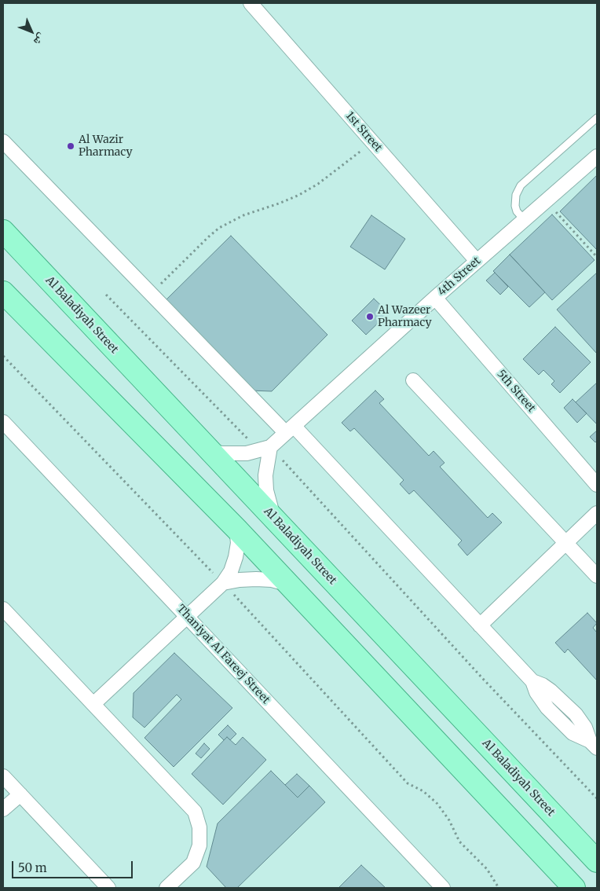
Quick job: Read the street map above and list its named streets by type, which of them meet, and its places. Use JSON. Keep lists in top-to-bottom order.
{
  "streets": {
    "main road": ["Al Baladiyah Street"],
    "street": [
      "1st Street",
      "4th Street",
      "5th Street",
      "Thaniyat Al Fareej Street"
    ]
  },
  "crossings": [
    ["1st Street", "4th Street"],
    ["4th Street", "5th Street"]
  ],
  "places": ["Al Wazir Pharmacy", "Al Wazeer Pharmacy"],
  "scale_bar": "50 m",
  "north": "bottom right"
}
